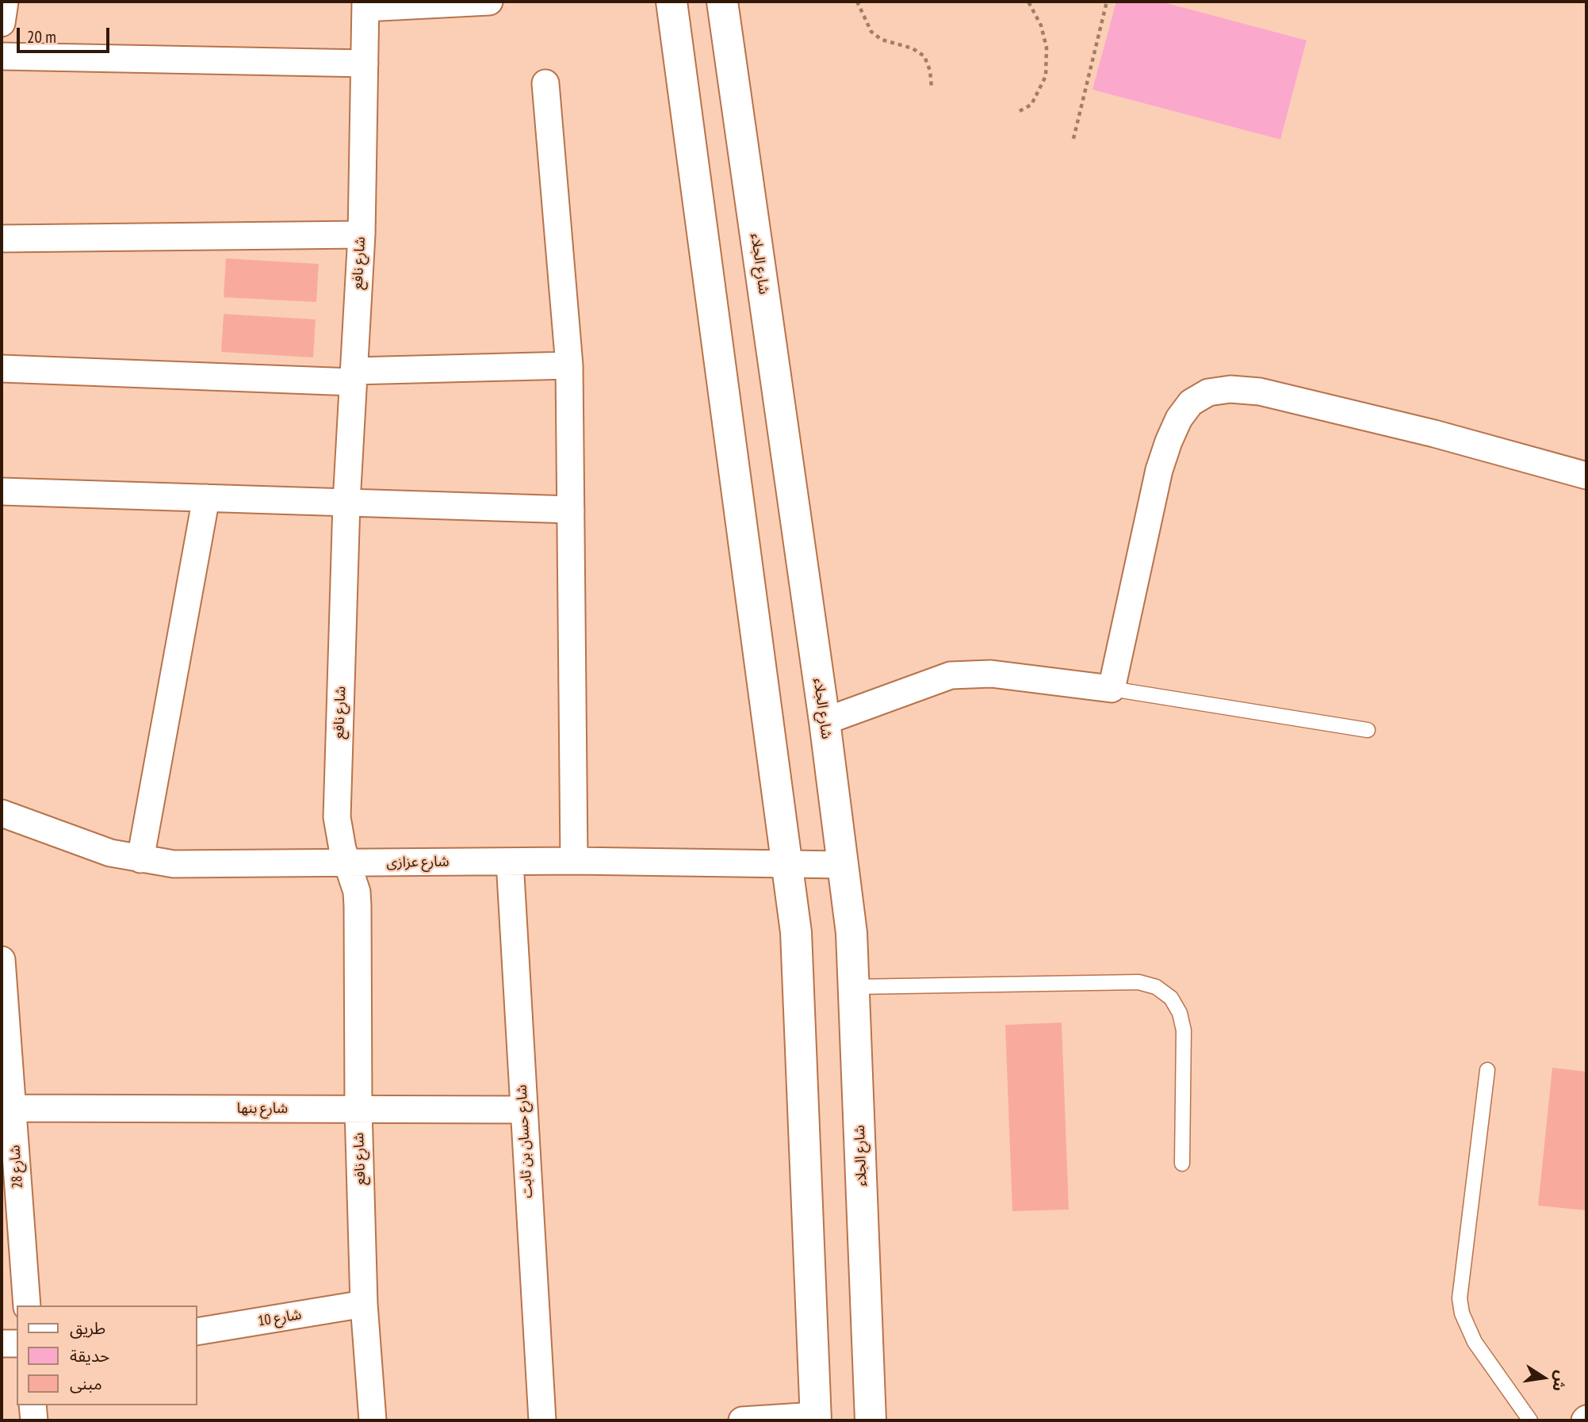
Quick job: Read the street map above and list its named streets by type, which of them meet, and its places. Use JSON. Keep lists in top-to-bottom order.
{
  "streets": {
    "main road": ["شارع الجلاء"],
    "street": [
      "شارع نافع",
      "شارع عزازى",
      "شارع بنها",
      "شارع حسان بن ثابت",
      "شارع 28",
      "شارع 10"
    ]
  },
  "crossings": [
    ["شارع نافع", "شارع عزازى"],
    ["شارع نافع", "شارع بنها"],
    ["شارع نافع", "شارع 10"],
    ["شارع الجلاء", "شارع عزازى"],
    ["شارع عزازى", "شارع حسان بن ثابت"],
    ["شارع بنها", "شارع حسان بن ثابت"],
    ["شارع بنها", "شارع 28"]
  ],
  "legend": ["طريق", "حديقة", "مبنى"],
  "scale_bar": "20 m",
  "north": "right"
}
